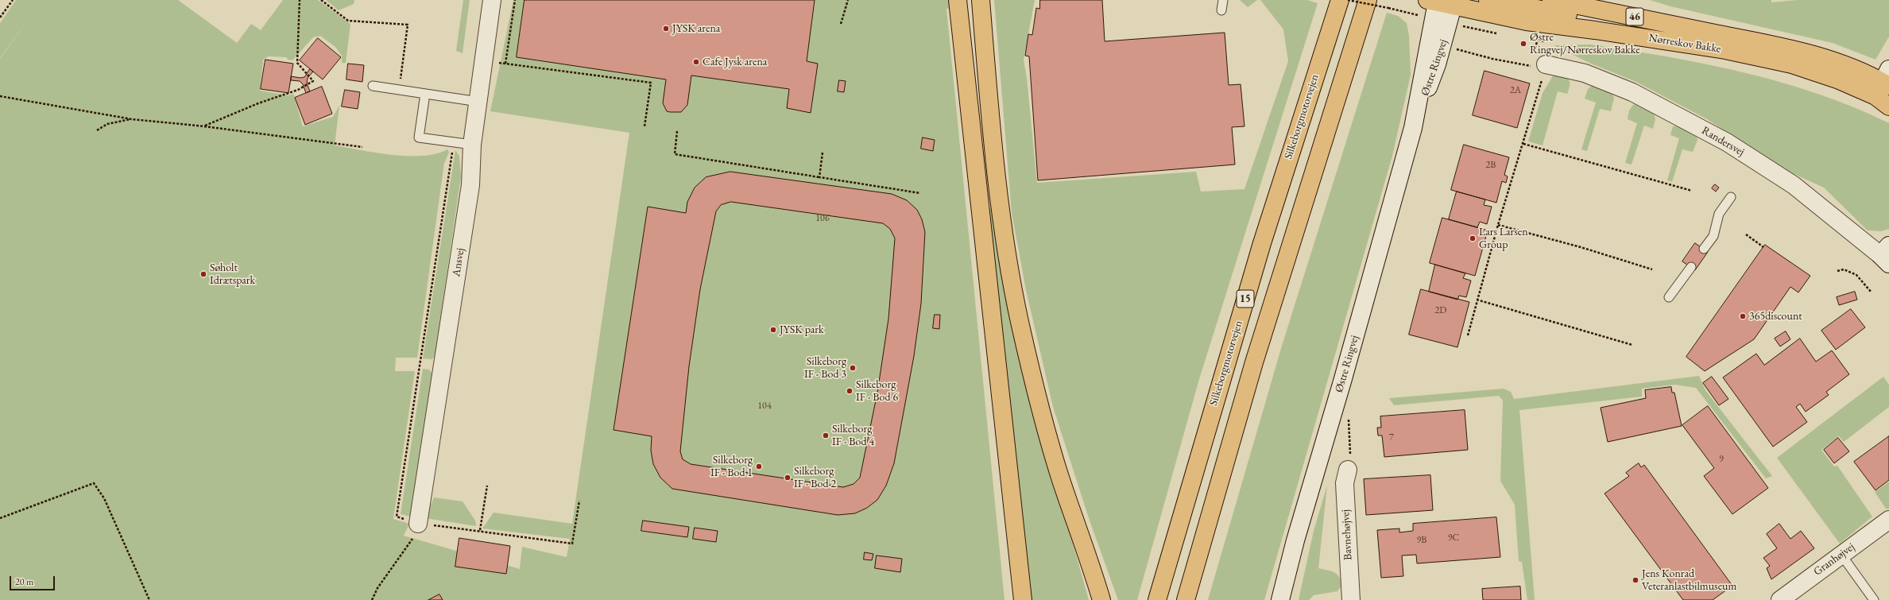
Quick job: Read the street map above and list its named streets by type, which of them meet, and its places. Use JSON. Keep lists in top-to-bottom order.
{
  "streets": {
    "main road": [
      "46",
      "Nørreskov Bakke",
      "Silkeborgmotorvejen",
      "15"
    ],
    "street": [
      "Østre Ringvej",
      "Randersvej",
      "Ansvej",
      "Bavnehøjvej",
      "Granhøjvej"
    ]
  },
  "crossings": [
    ["Nørreskov Bakke", "Østre Ringvej"]
  ],
  "places": [
    "JYSK arena",
    "Østre Ringvej/Nørreskov Bakke",
    "Cafe Jysk arena",
    "Lars Larsen Group",
    "Søholt Idrætspark",
    "365discount",
    "JYSK park",
    "Silkeborg IF - Bod 3",
    "Silkeborg IF - Bod 6",
    "Silkeborg IF - Bod 4",
    "Silkeborg IF - Bod 1",
    "Silkeborg IF - Bod 2",
    "Jens Konrad Veteranlastbilmuseum"
  ],
  "house_numbers": [
    "2A",
    "2B",
    "106",
    "2D",
    "104",
    "7",
    "9",
    "9C",
    "9B"
  ],
  "scale_bar": "20 m"
}
